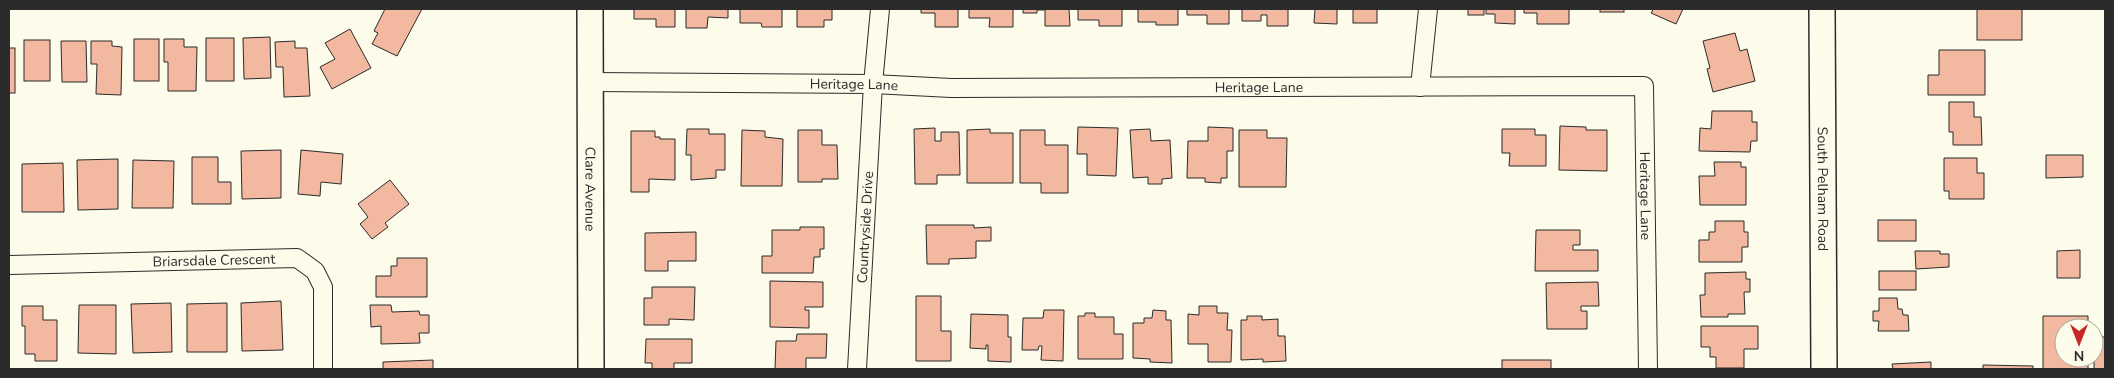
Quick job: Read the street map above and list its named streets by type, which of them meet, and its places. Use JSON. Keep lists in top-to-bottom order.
{
  "streets": {
    "street": [
      "Heritage Lane",
      "Clare Avenue",
      "South Pelham Road",
      "Countryside Drive",
      "Briarsdale Crescent"
    ]
  },
  "crossings": [
    ["Heritage Lane", "Clare Avenue"],
    ["Heritage Lane", "Countryside Drive"]
  ],
  "north": "bottom"
}
